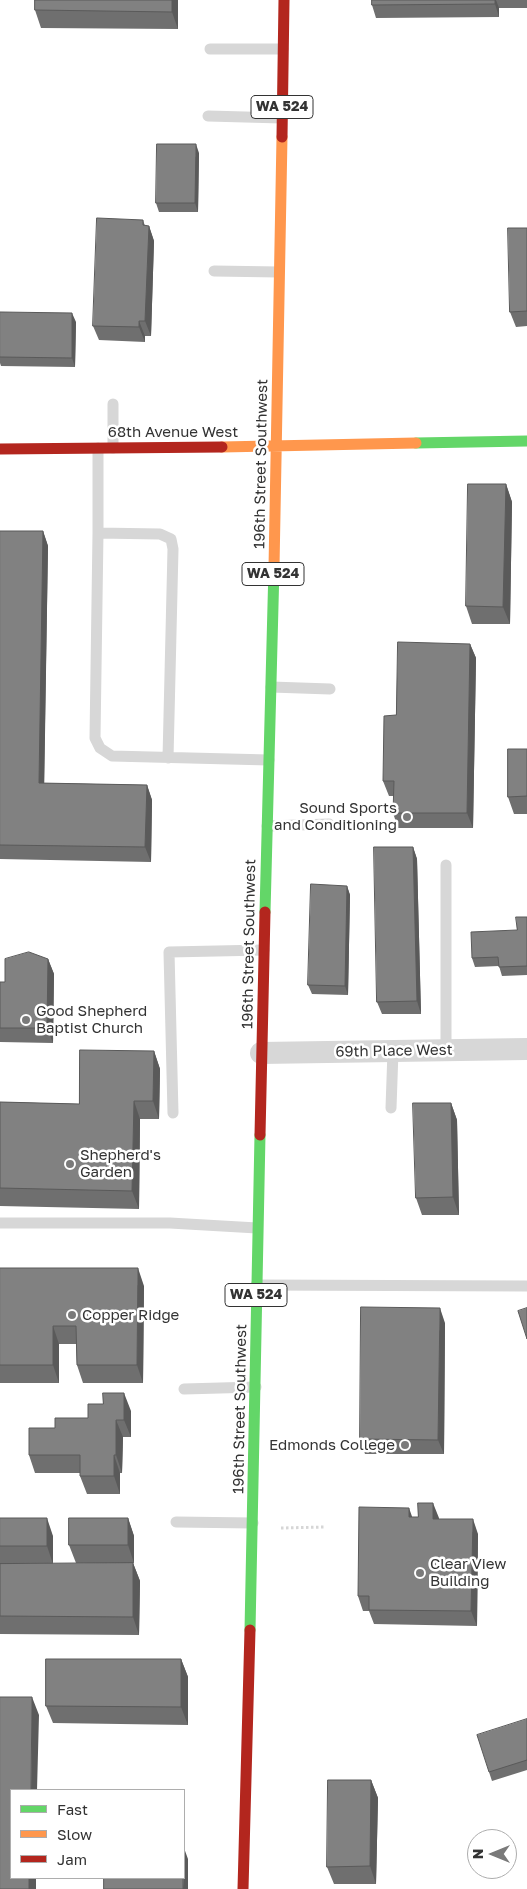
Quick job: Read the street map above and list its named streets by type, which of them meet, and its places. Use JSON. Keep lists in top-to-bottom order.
{
  "streets": {
    "main road": ["WA 524", "68th Avenue West", "196th Street Southwest"],
    "street": ["69th Place West"]
  },
  "crossings": [
    ["68th Avenue West", "196th Street Southwest"],
    ["196th Street Southwest", "69th Place West"]
  ],
  "places": [
    "Sound Sports and Conditioning",
    "Good Shepherd Baptist Church",
    "Shepherd's Garden",
    "Copper Ridge",
    "Edmonds College",
    "Clear View Building"
  ],
  "legend": ["Fast", "Slow", "Jam"],
  "north": "left"
}
